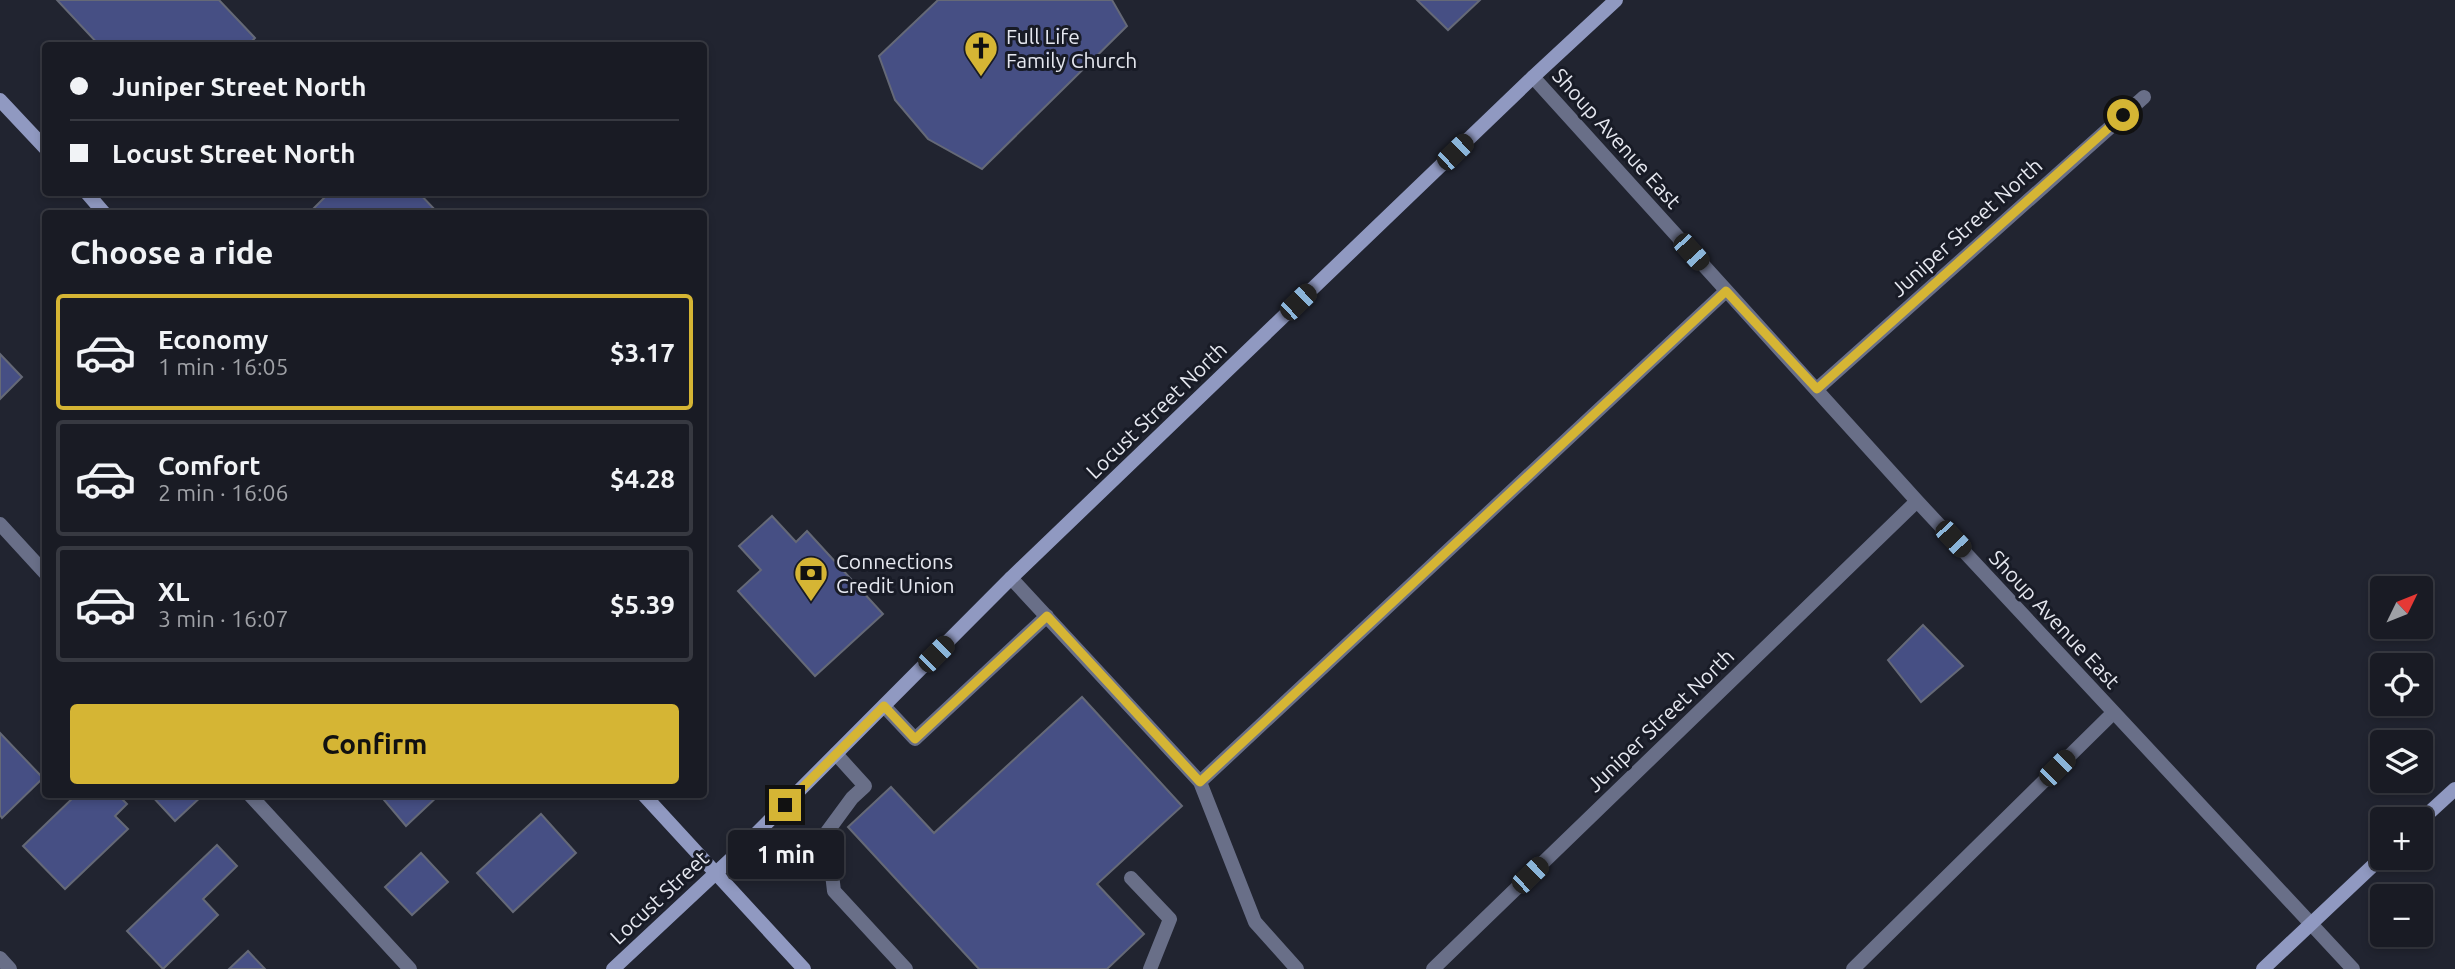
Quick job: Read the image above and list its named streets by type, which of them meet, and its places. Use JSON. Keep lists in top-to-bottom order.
{
  "streets": {
    "street": [
      "Shoup Avenue East",
      "Juniper Street North",
      "Locust Street North",
      "Locust Street"
    ]
  },
  "crossings": [
    ["Shoup Avenue East", "Juniper Street North"],
    ["Shoup Avenue East", "Locust Street North"],
    ["Locust Street North", "Locust Street"]
  ],
  "places": {
    "church": ["Full Life Family Church"],
    "bank": ["Connections Credit Union"]
  },
  "north": "top right",
  "page": {
    "banner": ["Juniper Street North", "Locust Street North"],
    "heading": "Choose a ride",
    "list": [
      {
        "name": "Economy",
        "note": "1 min · 16:05",
        "value": "$3.17"
      },
      {
        "name": "Comfort",
        "note": "2 min · 16:06",
        "value": "$4.28"
      },
      {
        "name": "XL",
        "note": "3 min · 16:07",
        "value": "$5.39"
      }
    ],
    "map_buttons": ["+", "−"],
    "buttons": "Confirm",
    "bubble": "1 min"
  }
}
